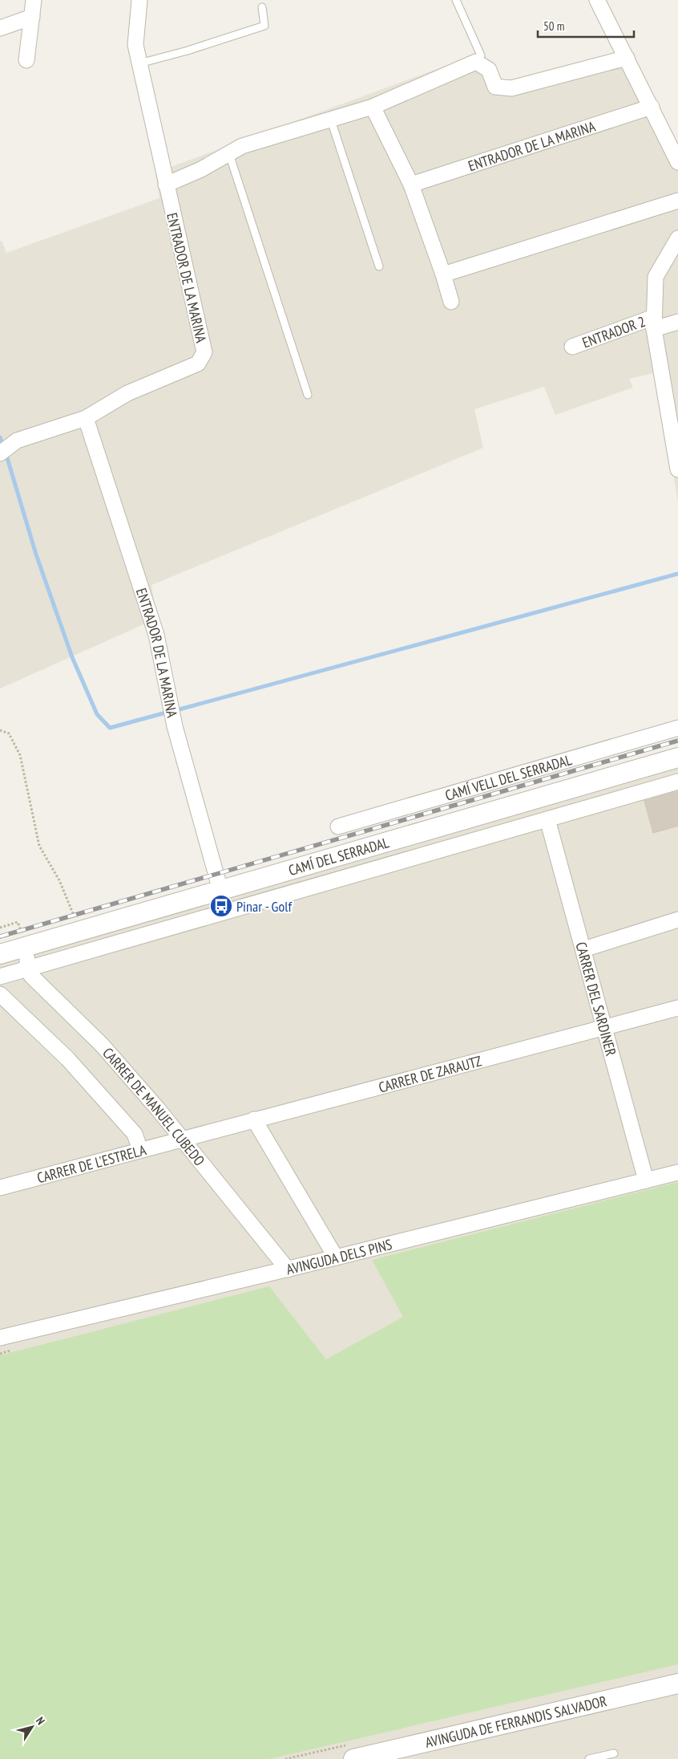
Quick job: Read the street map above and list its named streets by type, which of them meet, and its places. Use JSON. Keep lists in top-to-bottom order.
{
  "streets": {
    "street": [
      "ENTRADOR DE LA MARINA",
      "ENTRADOR 2",
      "CAMÍ VELL DEL SERRADAL",
      "CAMÍ DEL SERRADAL",
      "CARRER DEL SARDINER",
      "CARRER DE ZARAUTZ",
      "CARRER DE MANUEL CUBEDO",
      "CARRER DE L'ESTRELA",
      "AVINGUDA DELS PINS",
      "AVINGUDA DE FERRANDIS SALVADOR"
    ]
  },
  "crossings": [
    ["ENTRADOR DE LA MARINA", "CAMÍ DEL SERRADAL"],
    ["CAMÍ DEL SERRADAL", "CARRER DEL SARDINER"],
    ["CAMÍ DEL SERRADAL", "CARRER DE MANUEL CUBEDO"],
    ["CARRER DEL SARDINER", "CARRER DE ZARAUTZ"],
    ["CARRER DEL SARDINER", "AVINGUDA DELS PINS"],
    ["CARRER DE ZARAUTZ", "CARRER DE MANUEL CUBEDO"],
    ["CARRER DE ZARAUTZ", "CARRER DE L'ESTRELA"],
    ["CARRER DE MANUEL CUBEDO", "CARRER DE L'ESTRELA"],
    ["CARRER DE MANUEL CUBEDO", "AVINGUDA DELS PINS"]
  ],
  "places": {
    "bus stop": ["Pinar - Golf"]
  },
  "scale_bar": "50 m",
  "north": "top right"
}
